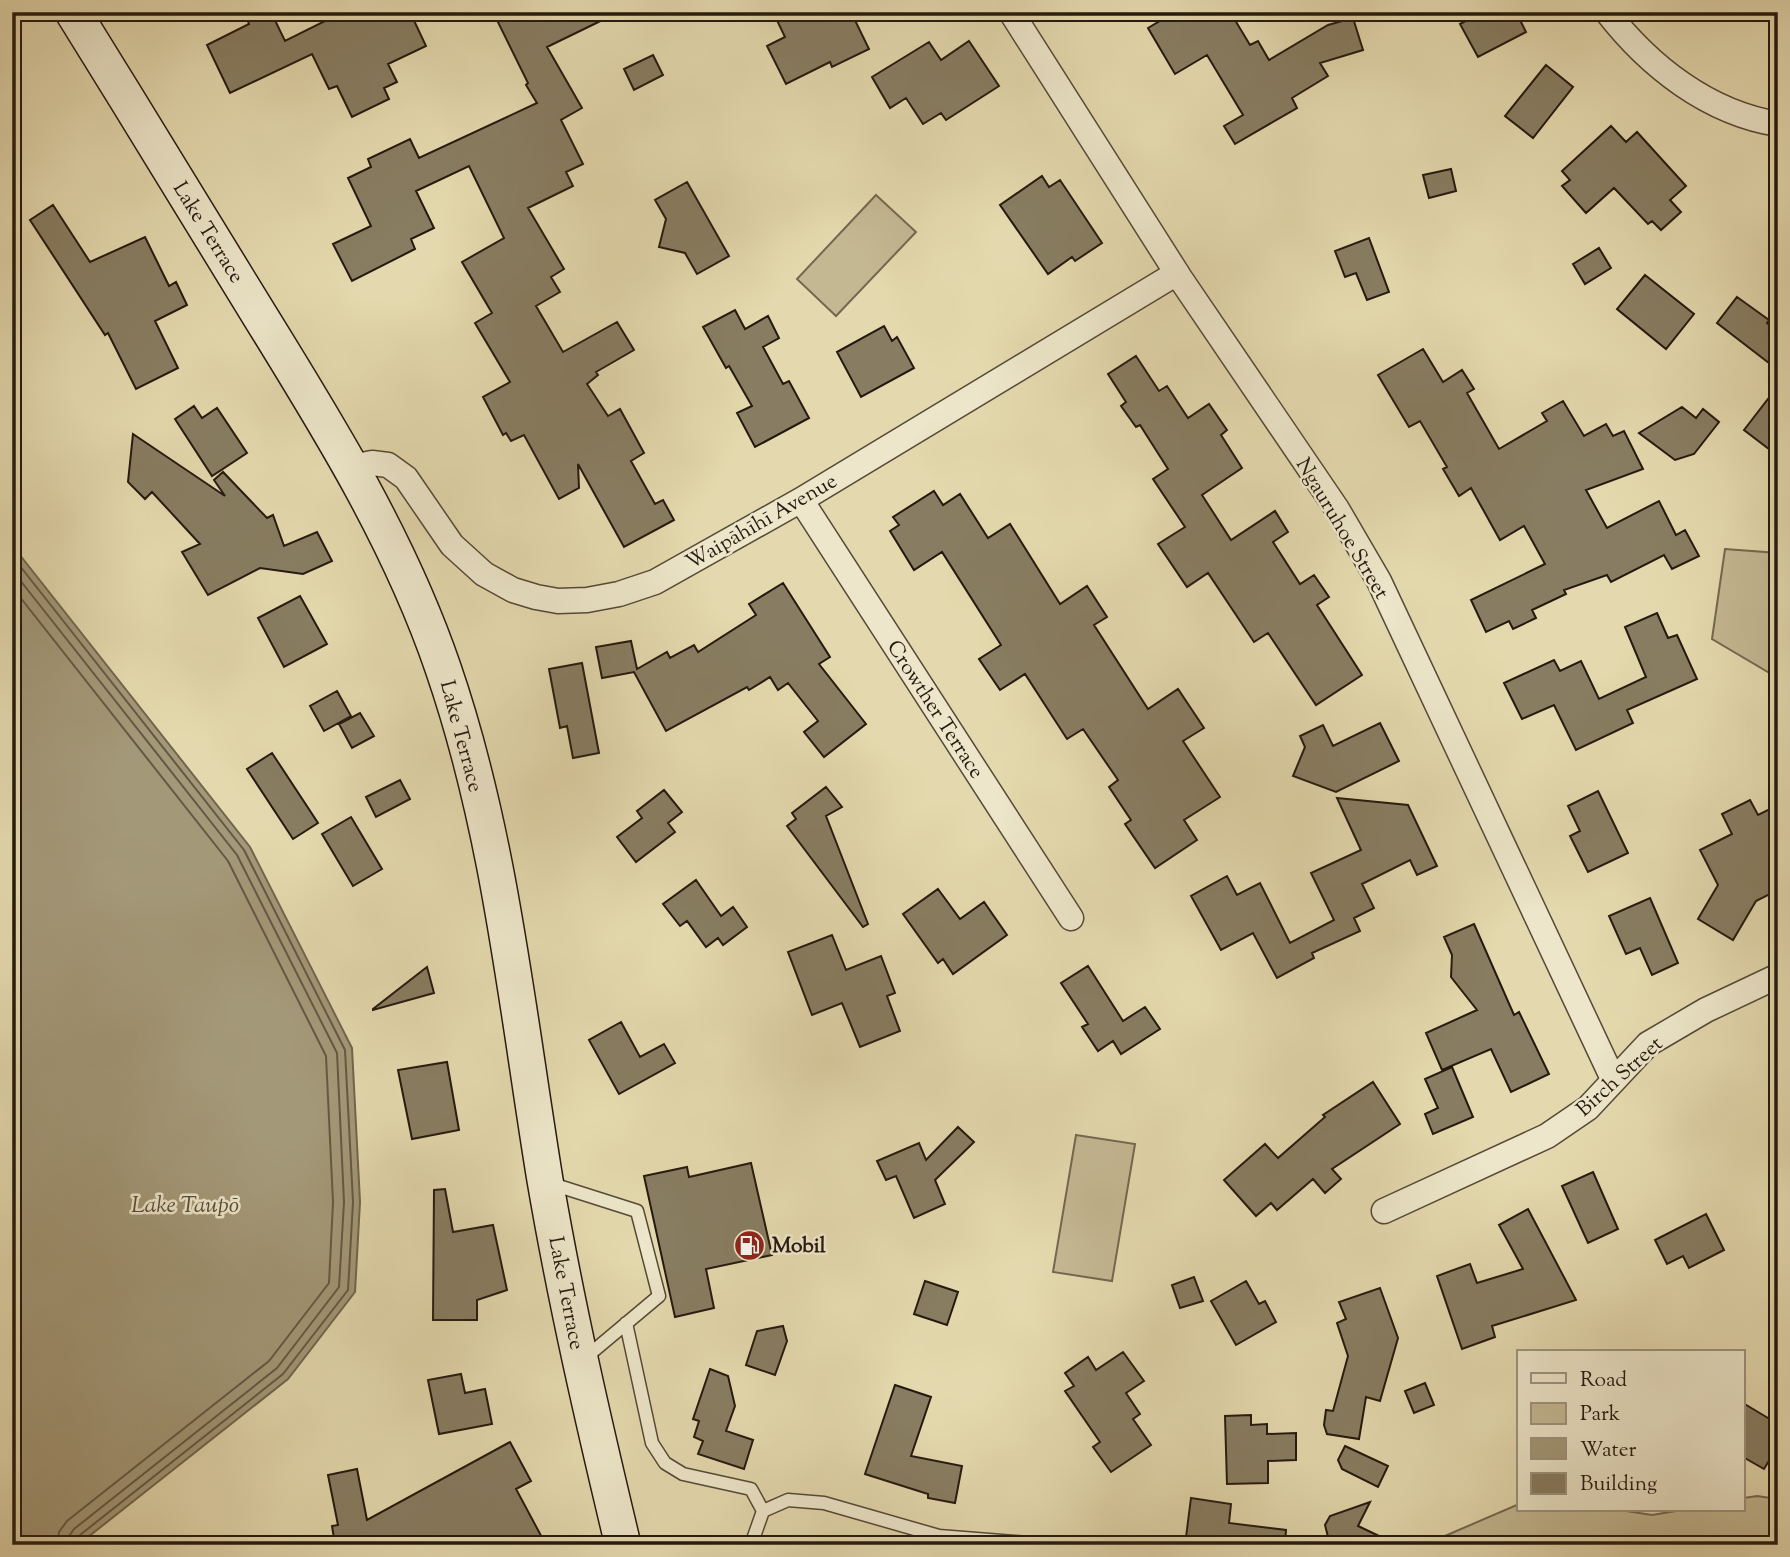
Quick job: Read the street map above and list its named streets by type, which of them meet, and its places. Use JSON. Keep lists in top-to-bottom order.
{
  "streets": {
    "main road": ["Lake Terrace"],
    "street": [
      "Waipāhīhī Avenue",
      "Ngauruhoe Street",
      "Crowther Terrace",
      "Birch Street"
    ]
  },
  "crossings": [
    ["Lake Terrace", "Waipāhīhī Avenue"],
    ["Waipāhīhī Avenue", "Ngauruhoe Street"],
    ["Waipāhīhī Avenue", "Crowther Terrace"],
    ["Ngauruhoe Street", "Birch Street"]
  ],
  "water": ["Lake Taupō"],
  "places": {
    "fuel station": ["Mobil"]
  },
  "legend": [
    "Road",
    "Park",
    "Water",
    "Building"
  ]
}
